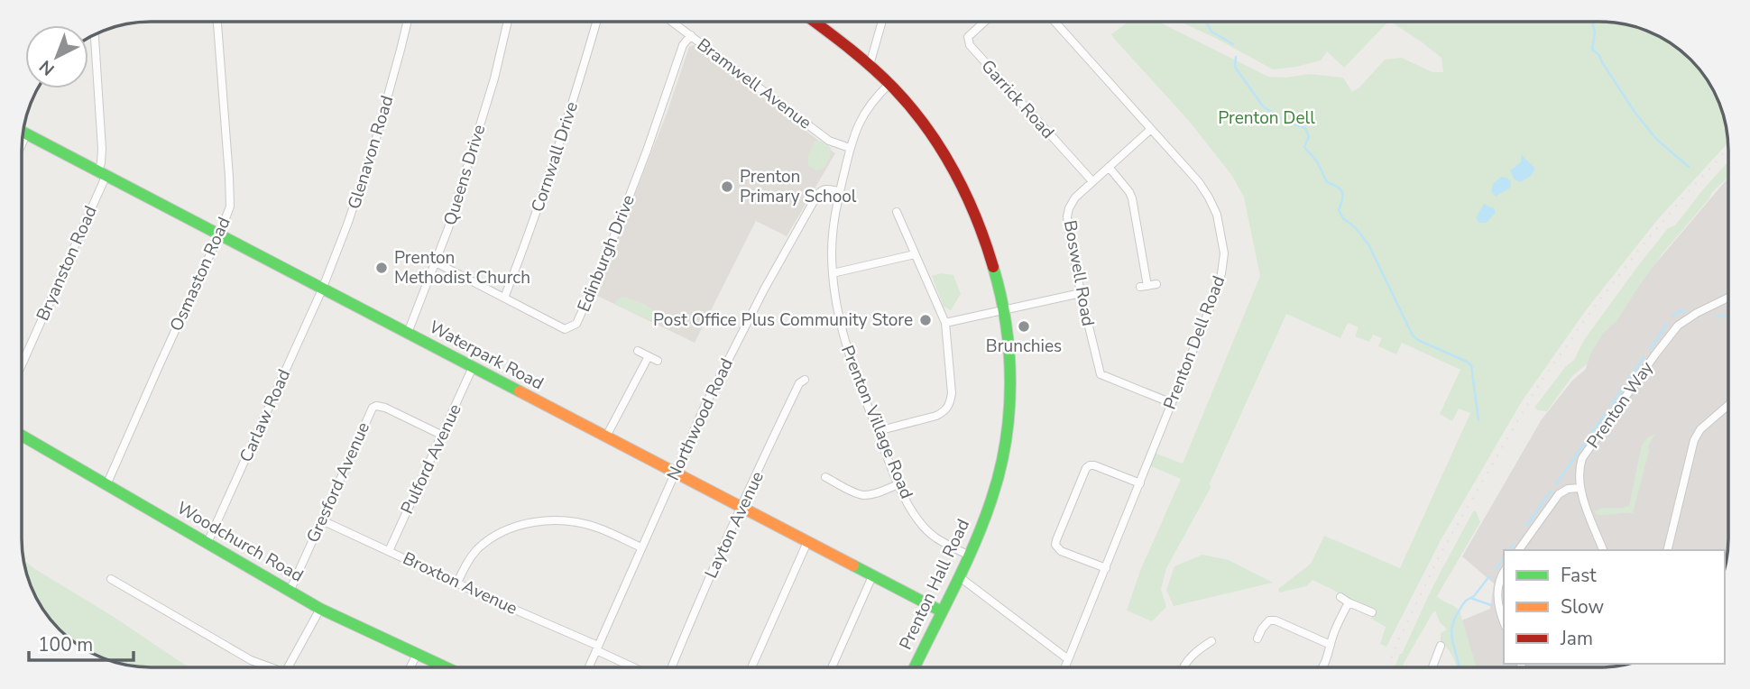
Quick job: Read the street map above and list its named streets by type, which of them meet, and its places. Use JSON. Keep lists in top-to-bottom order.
{
  "streets": {
    "main road": ["Waterpark Road", "Woodchurch Road", "Prenton Hall Road"],
    "street": [
      "Bramwell Avenue",
      "Garrick Road",
      "Glenavon Road",
      "Cornwall Drive",
      "Queens Drive",
      "Edinburgh Drive",
      "Bryanston Road",
      "Boswell Road",
      "Osmaston Road",
      "Prenton Dell Road",
      "Prenton Way",
      "Carlaw Road",
      "Northwood Road",
      "Prenton Village Road",
      "Pulford Avenue",
      "Gresford Avenue",
      "Layton Avenue",
      "Broxton Avenue"
    ]
  },
  "crossings": [
    ["Bramwell Avenue", "Edinburgh Drive"],
    ["Bramwell Avenue", "Prenton Village Road"],
    ["Garrick Road", "Boswell Road"],
    ["Glenavon Road", "Waterpark Road"],
    ["Glenavon Road", "Carlaw Road"],
    ["Cornwall Drive", "Edinburgh Drive"],
    ["Queens Drive", "Edinburgh Drive"],
    ["Queens Drive", "Waterpark Road"],
    ["Bryanston Road", "Waterpark Road"],
    ["Boswell Road", "Prenton Dell Road"],
    ["Osmaston Road", "Waterpark Road"],
    ["Osmaston Road", "Woodchurch Road"],
    ["Waterpark Road", "Carlaw Road"],
    ["Waterpark Road", "Northwood Road"],
    ["Waterpark Road", "Pulford Avenue"],
    ["Waterpark Road", "Layton Avenue"],
    ["Waterpark Road", "Prenton Hall Road"],
    ["Carlaw Road", "Woodchurch Road"],
    ["Northwood Road", "Prenton Village Road"],
    ["Northwood Road", "Broxton Avenue"],
    ["Prenton Village Road", "Prenton Hall Road"],
    ["Pulford Avenue", "Gresford Avenue"],
    ["Pulford Avenue", "Broxton Avenue"],
    ["Gresford Avenue", "Woodchurch Road"],
    ["Gresford Avenue", "Broxton Avenue"]
  ],
  "parks": ["Prenton Dell"],
  "places": [
    "Prenton Primary School",
    "Prenton Methodist Church",
    "Post Office Plus Community Store",
    "Brunchies"
  ],
  "legend": ["Fast", "Slow", "Jam"],
  "scale_bar": "100 m",
  "north": "bottom left"
}
